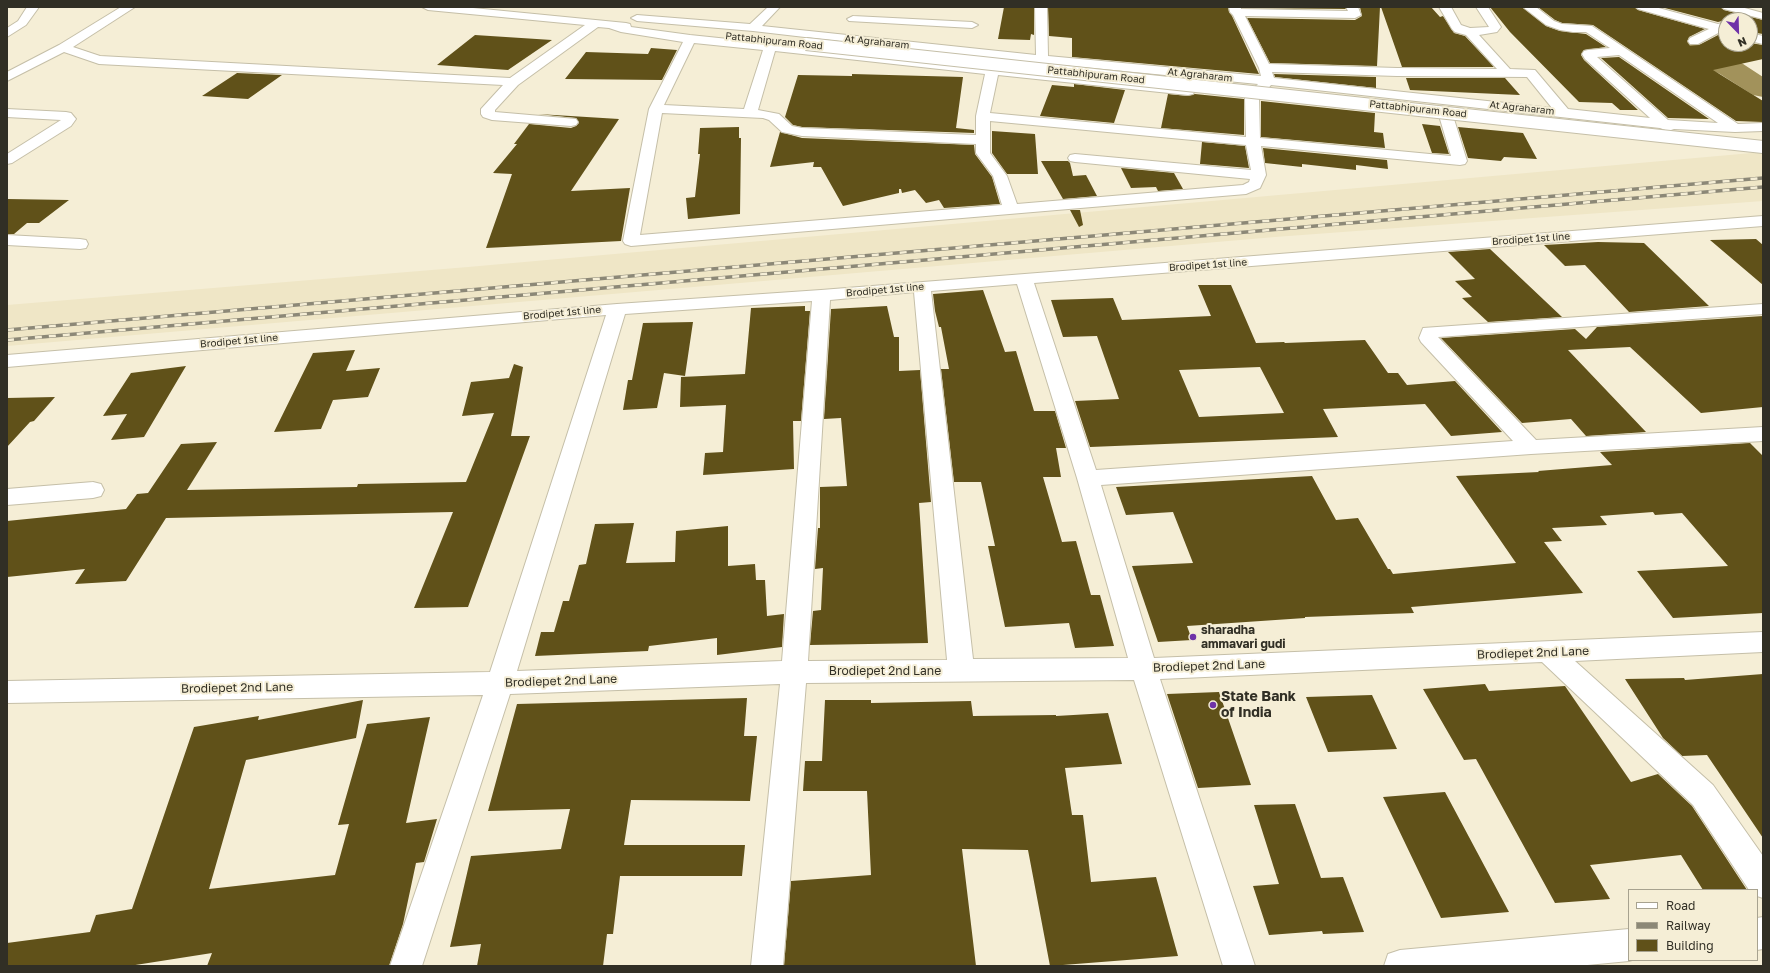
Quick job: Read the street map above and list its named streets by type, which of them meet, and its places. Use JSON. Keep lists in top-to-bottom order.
{
  "streets": {
    "street": [
      "Pattabhipuram Road",
      "At Agraharam",
      "Brodipet 1st line",
      "Brodiepet 2nd Lane"
    ]
  },
  "crossings": [
    ["Pattabhipuram Road", "At Agraharam"]
  ],
  "places": ["sharadha ammavari gudi", "State Bank of India"],
  "legend": ["Road", "Railway", "Building"],
  "north": "bottom right"
}
